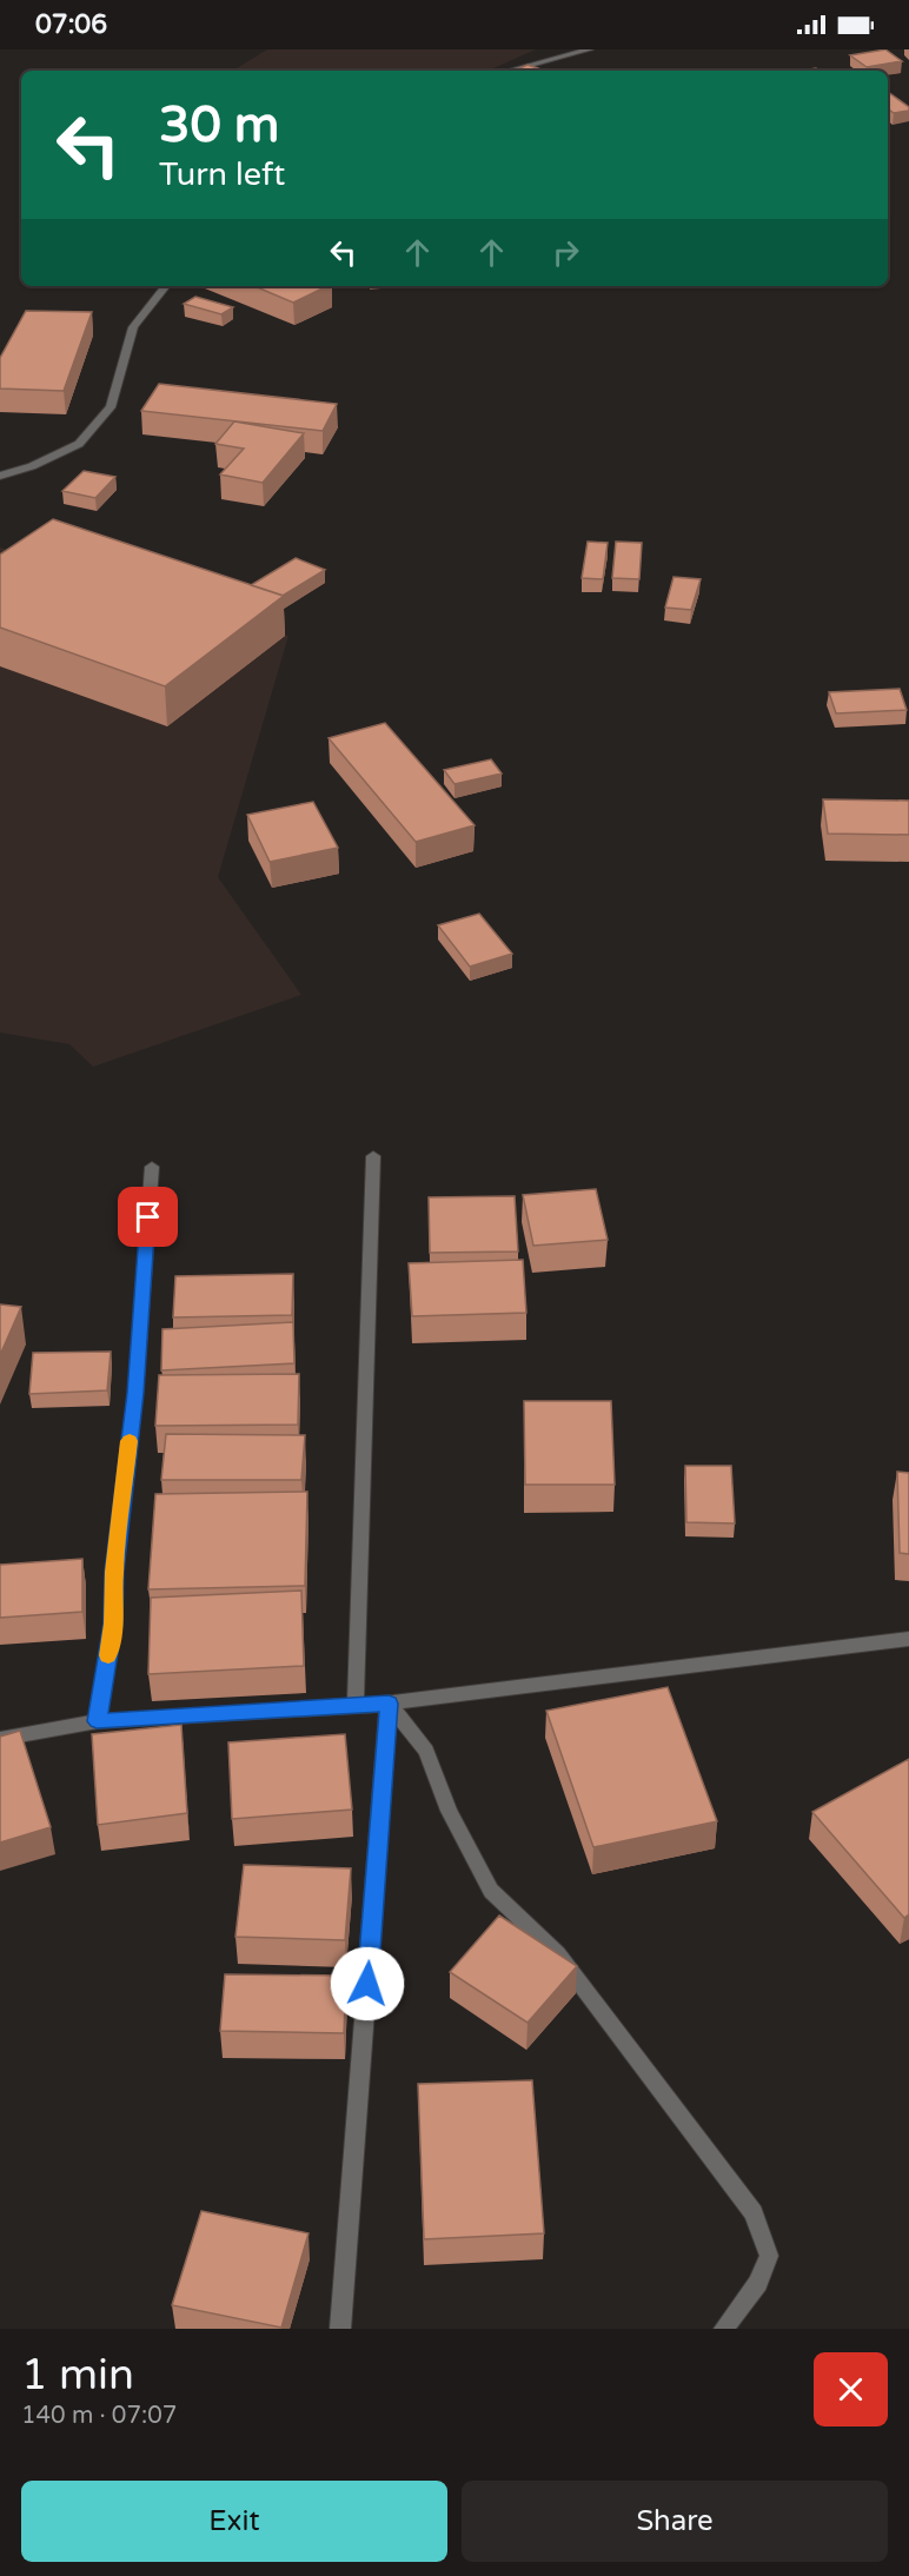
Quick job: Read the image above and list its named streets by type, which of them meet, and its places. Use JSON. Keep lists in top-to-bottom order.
{
  "page": {
    "status": "07:06",
    "turn": ["30 m", "Turn left"],
    "heading": ["1 min", "140 m · 07:07"],
    "buttons": ["Exit", "Share"]
  }
}
